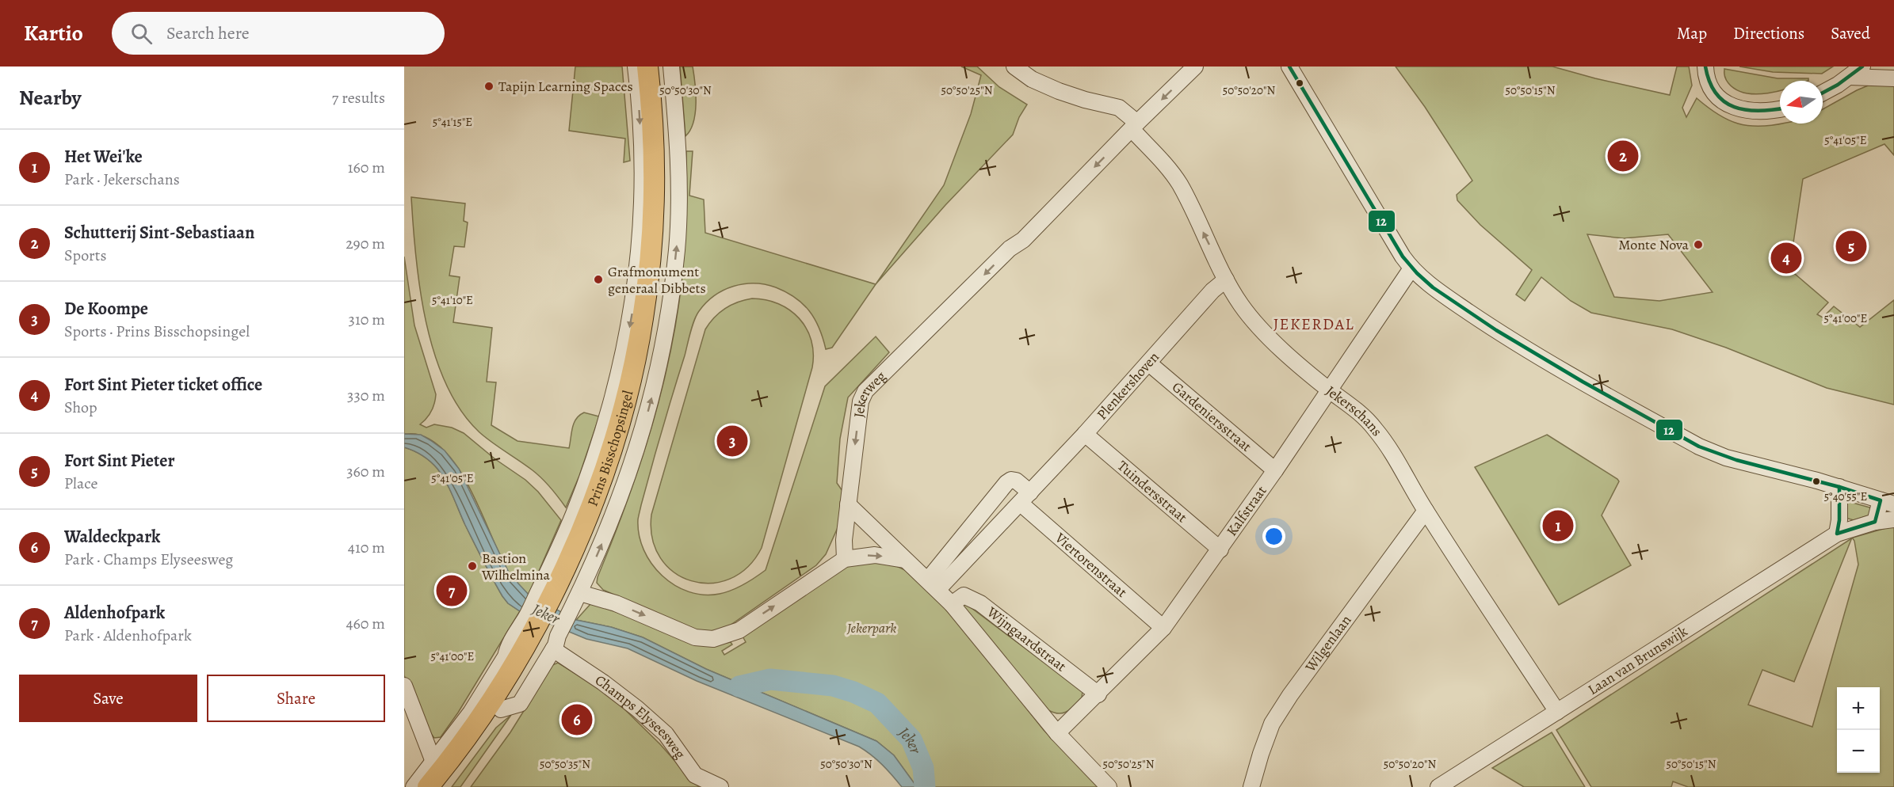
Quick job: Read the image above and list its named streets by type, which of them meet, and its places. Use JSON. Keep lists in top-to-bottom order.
{
  "streets": {
    "main road": ["Prins Bisschopsingel"],
    "street": [
      "Plenkershoven",
      "Jekerweg",
      "Jekerschans",
      "Gardeniersstraat",
      "Tuindersstraat",
      "Kalfstraat",
      "Viertorenstraat",
      "Wijngaardstraat",
      "Wilgenlaan",
      "Laan van Brunswijk",
      "Champs Elyseesweg"
    ]
  },
  "crossings": [
    ["Plenkershoven", "Jekerschans"],
    ["Plenkershoven", "Gardeniersstraat"],
    ["Plenkershoven", "Tuindersstraat"],
    ["Plenkershoven", "Viertorenstraat"],
    ["Plenkershoven", "Wijngaardstraat"],
    ["Jekerweg", "Jekerschans"],
    ["Jekerweg", "Wijngaardstraat"],
    ["Jekerschans", "Kalfstraat"],
    ["Jekerschans", "Wilgenlaan"],
    ["Jekerschans", "Laan van Brunswijk"],
    ["Gardeniersstraat", "Kalfstraat"],
    ["Prins Bisschopsingel", "Champs Elyseesweg"],
    ["Tuindersstraat", "Kalfstraat"],
    ["Kalfstraat", "Viertorenstraat"],
    ["Kalfstraat", "Wijngaardstraat"]
  ],
  "one_way": ["Jekerweg"],
  "districts": ["JEKERDAL"],
  "water": ["Jeker"],
  "parks": ["Jekerpark"],
  "places": [
    "Tapijn Learning Spaces",
    "Monte Nova",
    "Grafmonument generaal Dibbets",
    "Bastion Wilhelmina"
  ],
  "lines": ["transit line 12"],
  "north": "left",
  "page": {
    "header": "Kartio",
    "search": "Search here",
    "nav": ["Map", "Directions", "Saved"],
    "heading": ["Nearby", "7 results"],
    "list": [
      {
        "mark": "1",
        "name": "Het Wei'ke",
        "note": "Park · Jekerschans",
        "value": "160 m"
      },
      {
        "mark": "2",
        "name": "Schutterij Sint-Sebastiaan",
        "note": "Sports",
        "value": "290 m"
      },
      {
        "mark": "3",
        "name": "De Koompe",
        "note": "Sports · Prins Bisschopsingel",
        "value": "310 m"
      },
      {
        "mark": "4",
        "name": "Fort Sint Pieter ticket office",
        "note": "Shop",
        "value": "330 m"
      },
      {
        "mark": "5",
        "name": "Fort Sint Pieter",
        "note": "Place",
        "value": "360 m"
      },
      {
        "mark": "6",
        "name": "Waldeckpark",
        "note": "Park · Champs Elyseesweg",
        "value": "410 m"
      },
      {
        "mark": "7",
        "name": "Aldenhofpark",
        "note": "Park · Aldenhofpark",
        "value": "460 m"
      }
    ],
    "pins": [
      "2",
      "5",
      "4",
      "3",
      "1",
      "7",
      "6"
    ],
    "buttons": ["Save", "Share"],
    "map_buttons": ["+", "−"]
  },
  "coordinates": [
    "50°50'30\"N",
    "50°50'25\"N",
    "50°50'20\"N",
    "50°50'15\"N",
    "5°41'15\"E",
    "5°41'05\"E",
    "5°41'10\"E",
    "5°41'00\"E",
    "5°40'55\"E",
    "50°50'35\"N"
  ]
}
